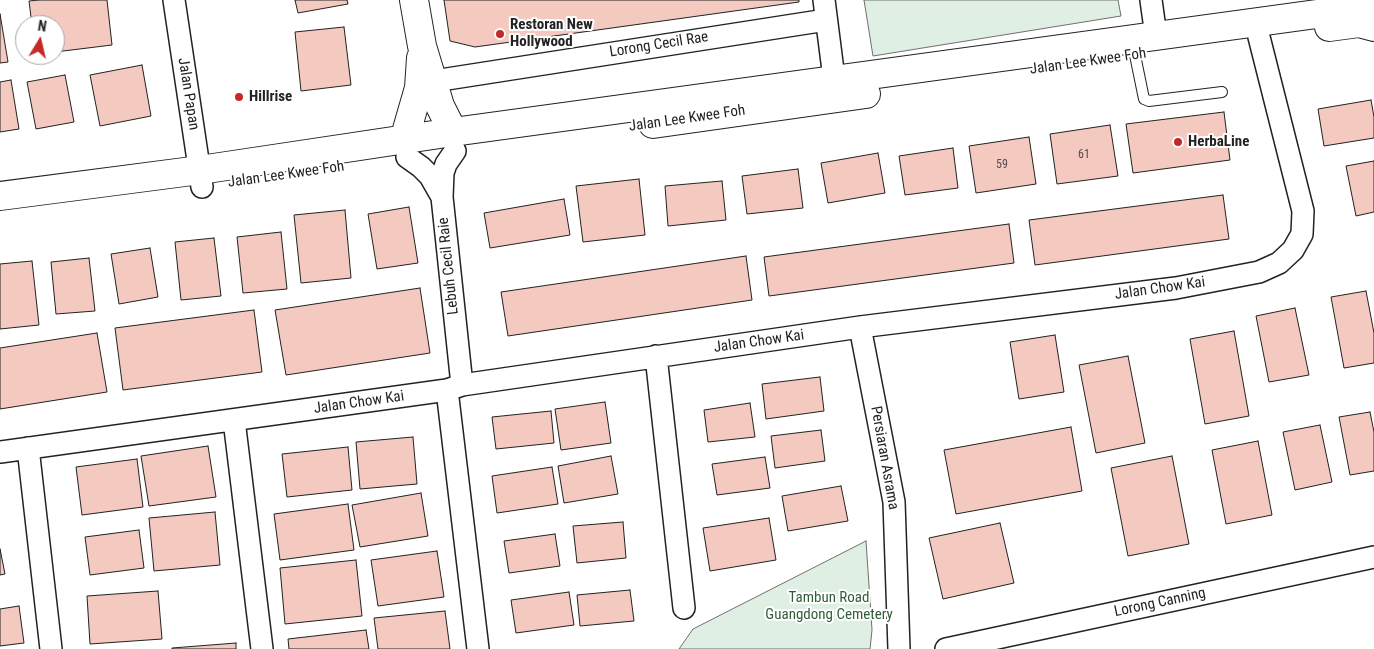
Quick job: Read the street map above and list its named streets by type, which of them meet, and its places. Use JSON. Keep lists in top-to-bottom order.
{
  "streets": {
    "main road": ["Jalan Lee Kwee Foh"],
    "street": [
      "Lorong Cecil Rae",
      "Jalan Papan",
      "Lebuh Cecil Raie",
      "Jalan Chow Kai",
      "Persiaran Asrama",
      "Lorong Canning"
    ]
  },
  "crossings": [
    ["Jalan Lee Kwee Foh", "Jalan Papan"],
    ["Jalan Lee Kwee Foh", "Lebuh Cecil Raie"],
    ["Jalan Lee Kwee Foh", "Jalan Chow Kai"],
    ["Lebuh Cecil Raie", "Jalan Chow Kai"],
    ["Jalan Chow Kai", "Persiaran Asrama"]
  ],
  "parks": ["Tambun Road Guangdong Cemetery"],
  "places": ["Restoran New Hollywood", "Hillrise", "HerbaLine"],
  "house_numbers": ["61", "59"],
  "north": "top"
}
